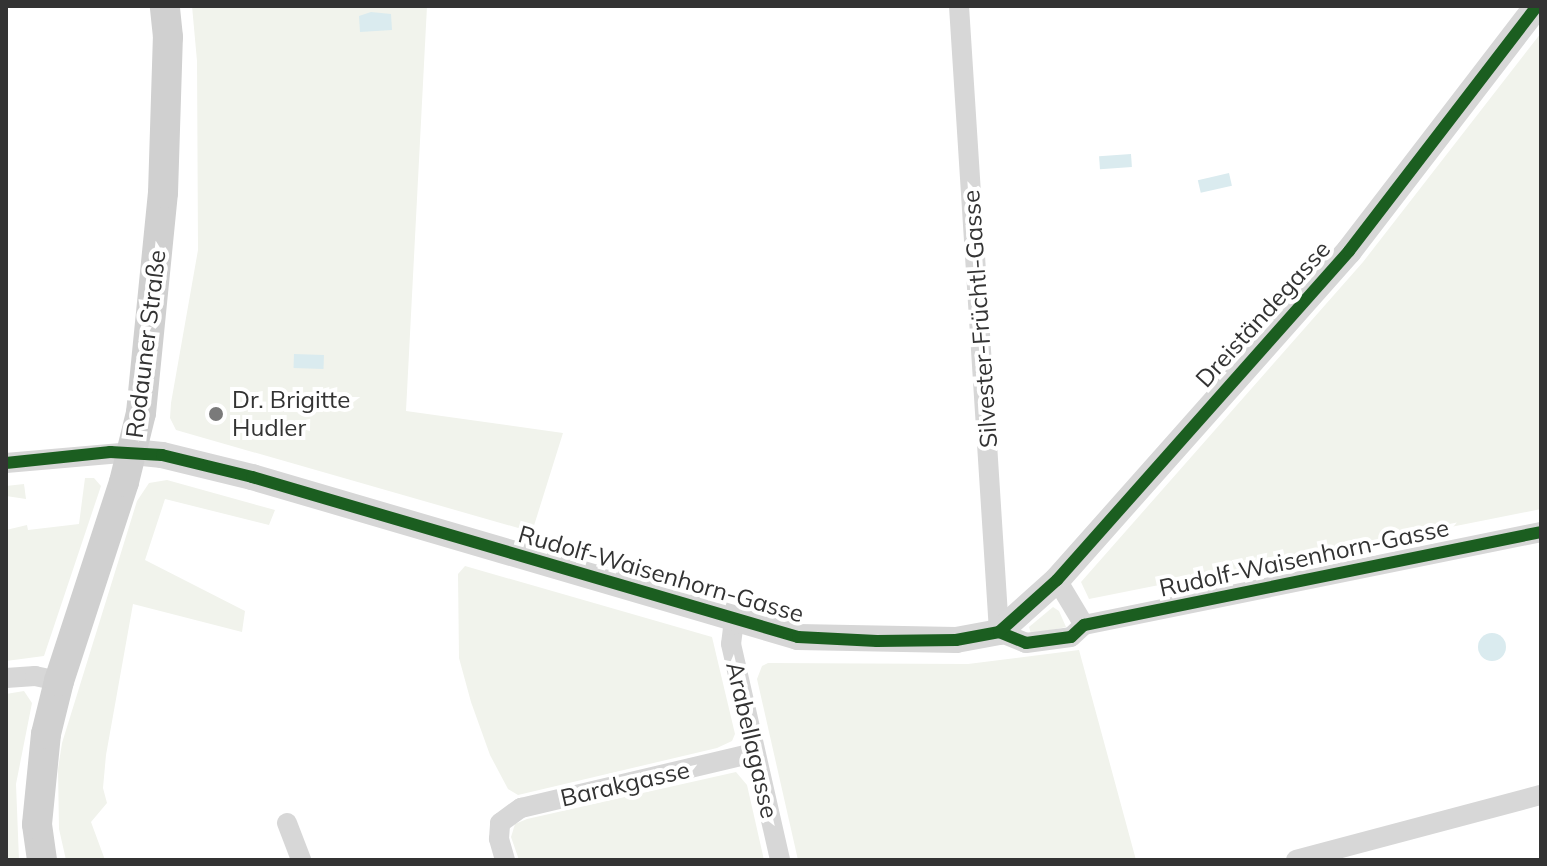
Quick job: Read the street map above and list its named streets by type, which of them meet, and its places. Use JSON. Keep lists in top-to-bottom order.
{
  "streets": {
    "main road": ["Rodauner Straße"],
    "street": [
      "Dreiständegasse",
      "Silvester-Früchtl-Gasse",
      "Rudolf-Waisenhorn-Gasse",
      "Arabellagasse",
      "Barakgasse"
    ]
  },
  "crossings": [
    ["Dreiständegasse", "Silvester-Früchtl-Gasse"],
    ["Dreiständegasse", "Rudolf-Waisenhorn-Gasse"],
    ["Silvester-Früchtl-Gasse", "Rudolf-Waisenhorn-Gasse"],
    ["Rodauner Straße", "Rudolf-Waisenhorn-Gasse"],
    ["Rudolf-Waisenhorn-Gasse", "Arabellagasse"],
    ["Arabellagasse", "Barakgasse"]
  ],
  "places": ["Dr. Brigitte Hudler"]
}
